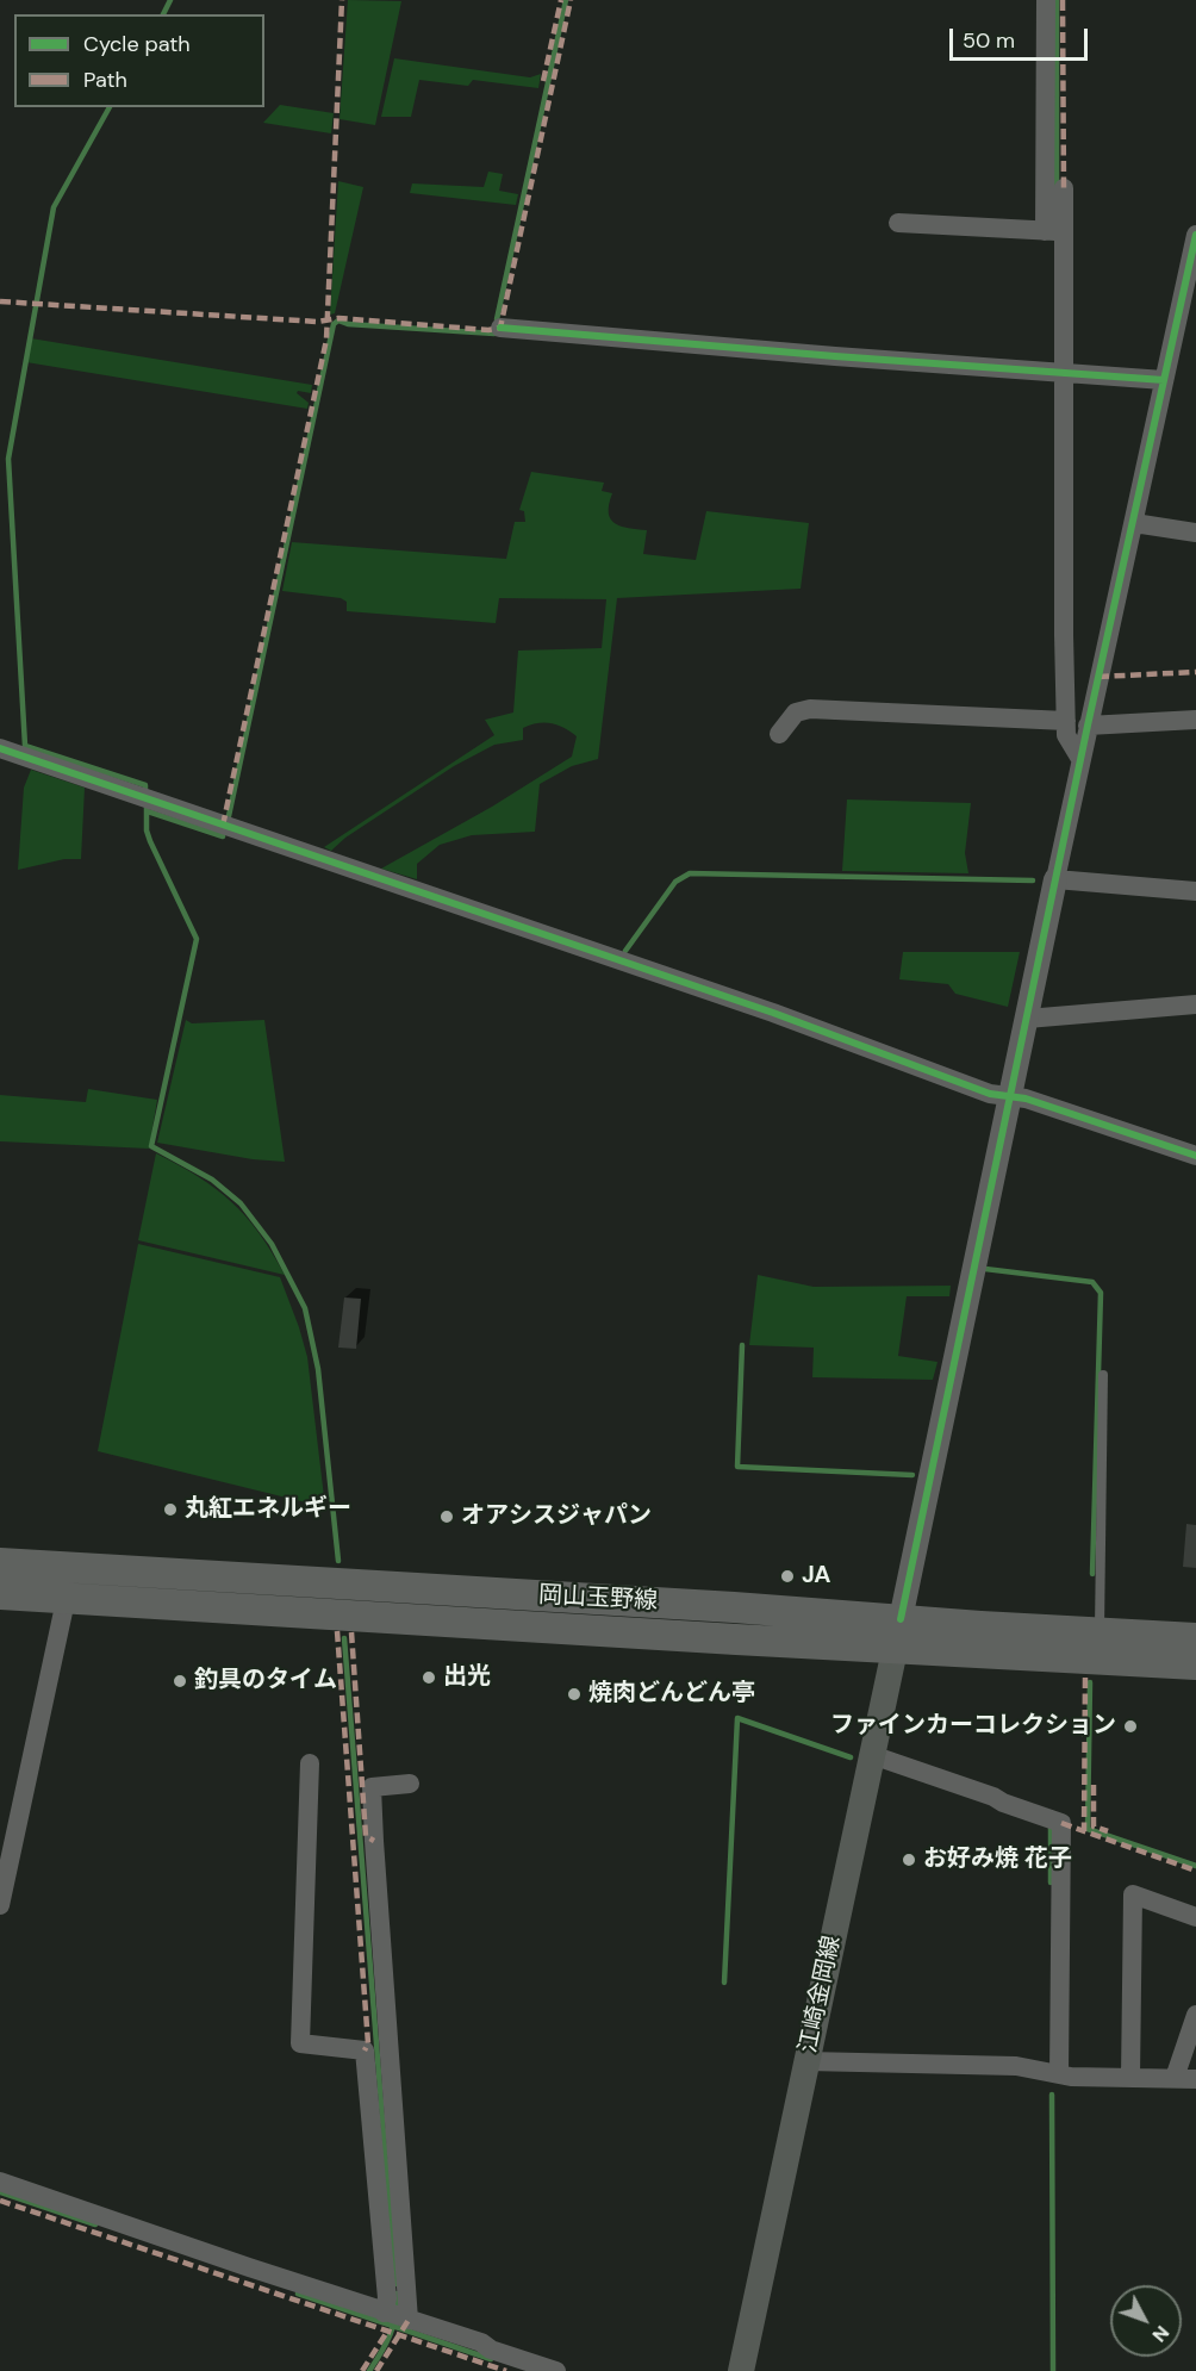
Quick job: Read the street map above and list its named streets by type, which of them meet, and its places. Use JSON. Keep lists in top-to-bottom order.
{
  "streets": {
    "main road": ["岡山玉野線", "江崎金岡線"]
  },
  "crossings": [
    ["岡山玉野線", "江崎金岡線"]
  ],
  "places": [
    "丸紅エネルギー",
    "オアシスジャパン",
    "JA",
    "出光",
    "釣具のタイム",
    "焼肉どんどん亭",
    "ファインカーコレクション",
    "お好み焼 花子"
  ],
  "legend": ["Cycle path", "Path"],
  "scale_bar": "50 m",
  "north": "bottom right"
}
